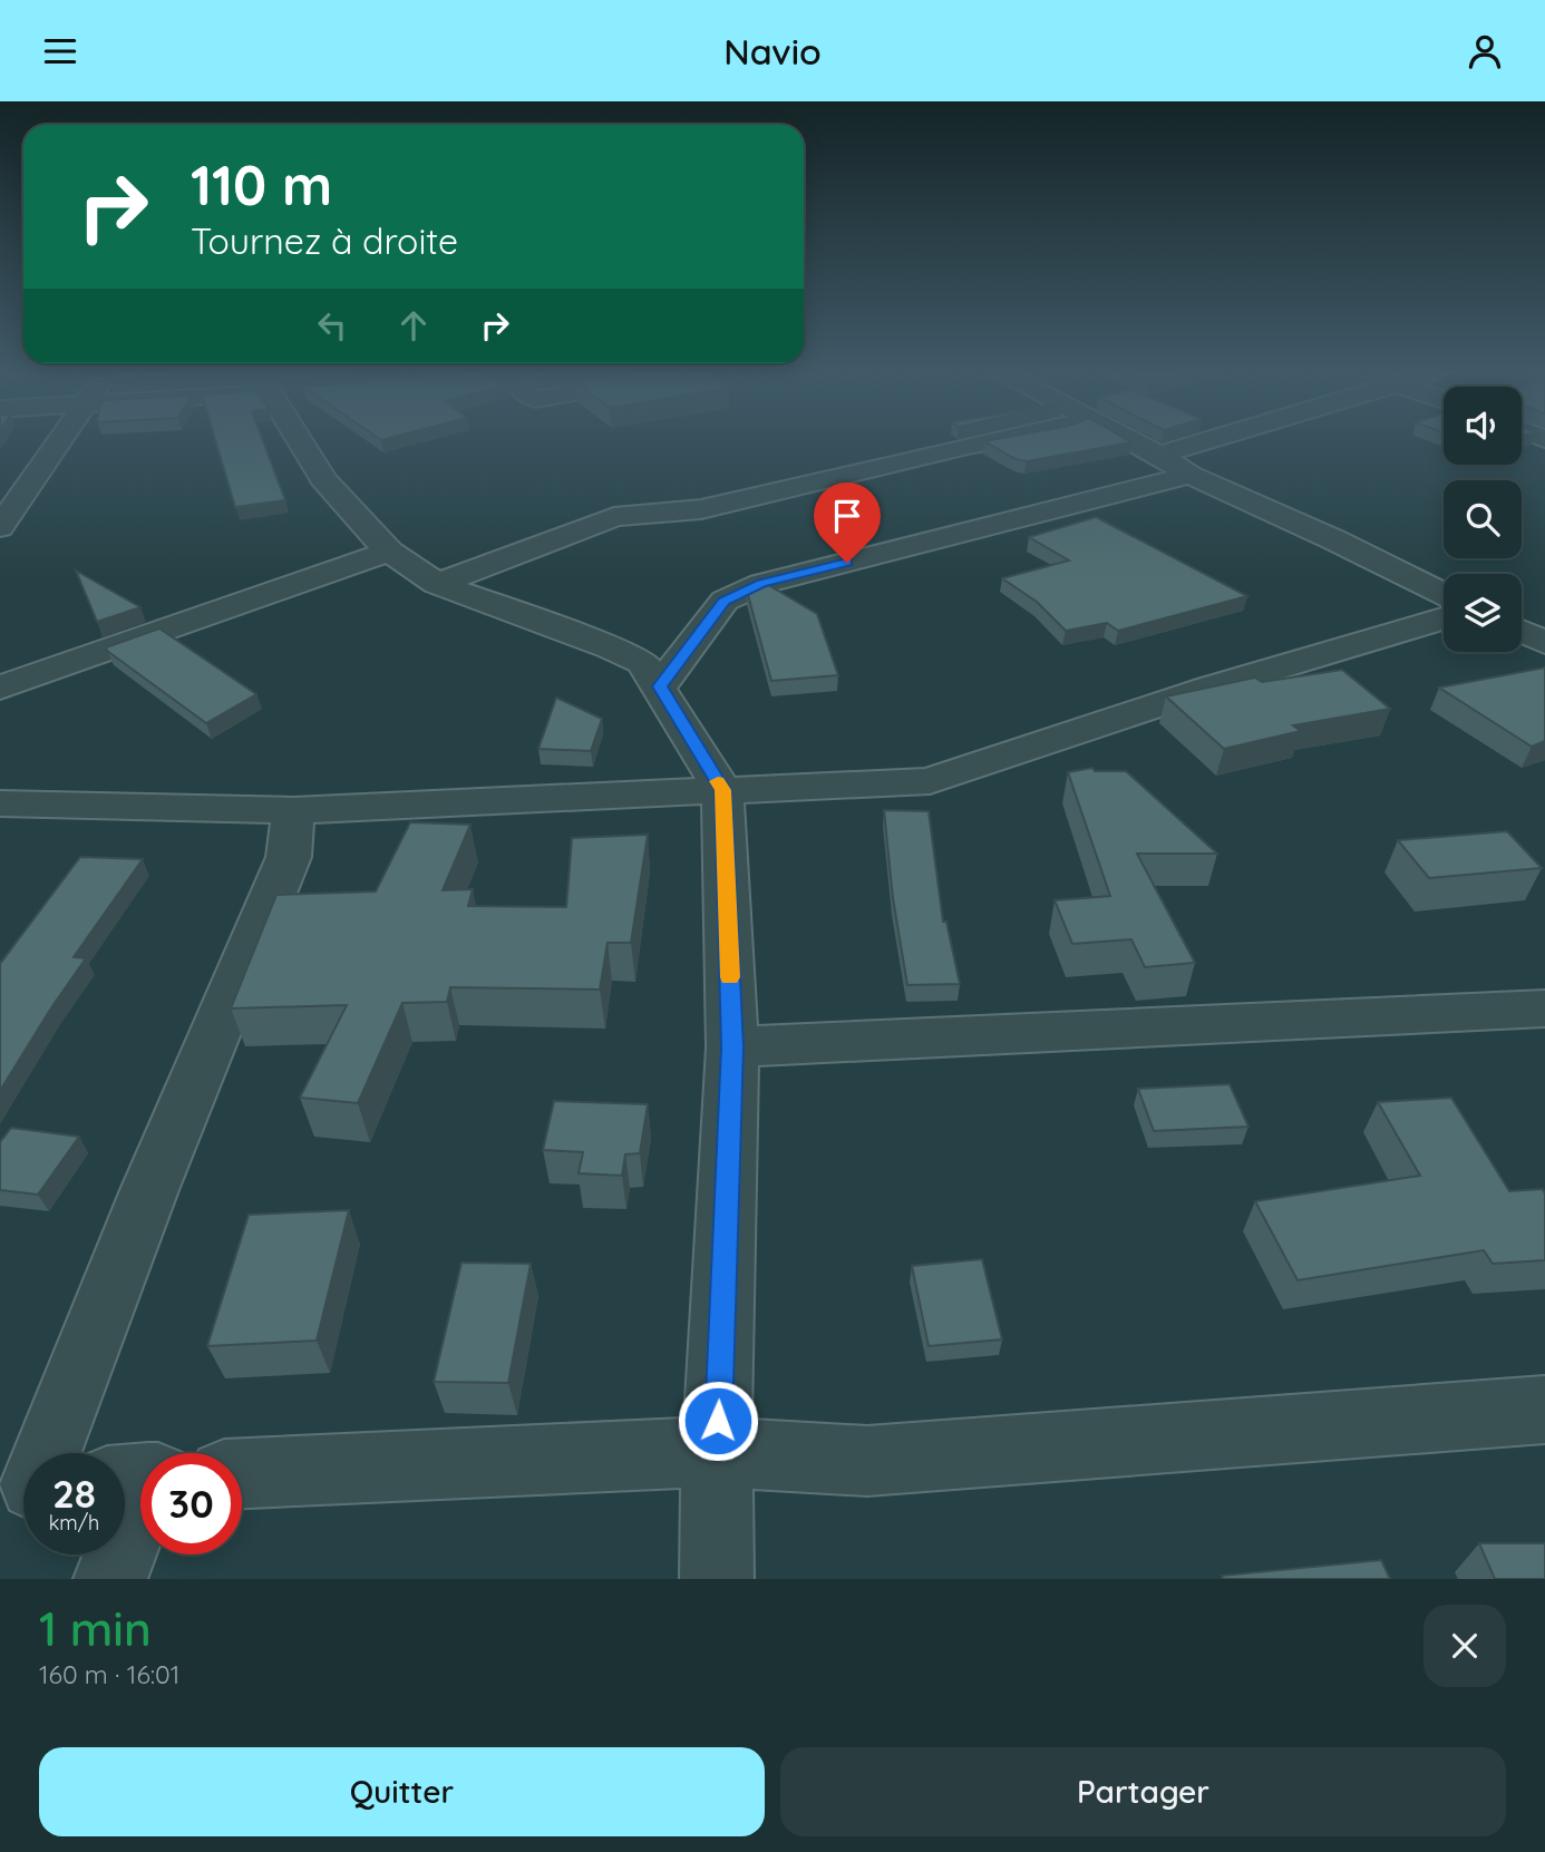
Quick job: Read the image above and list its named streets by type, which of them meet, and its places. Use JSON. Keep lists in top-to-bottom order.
{
  "page": {
    "header": "Navio",
    "turn": ["110 m", "Tournez à droite"],
    "speed": "28 km/h",
    "limit": "30",
    "heading": ["1 min", "160 m · 16:01"],
    "buttons": ["Quitter", "Partager"]
  }
}
